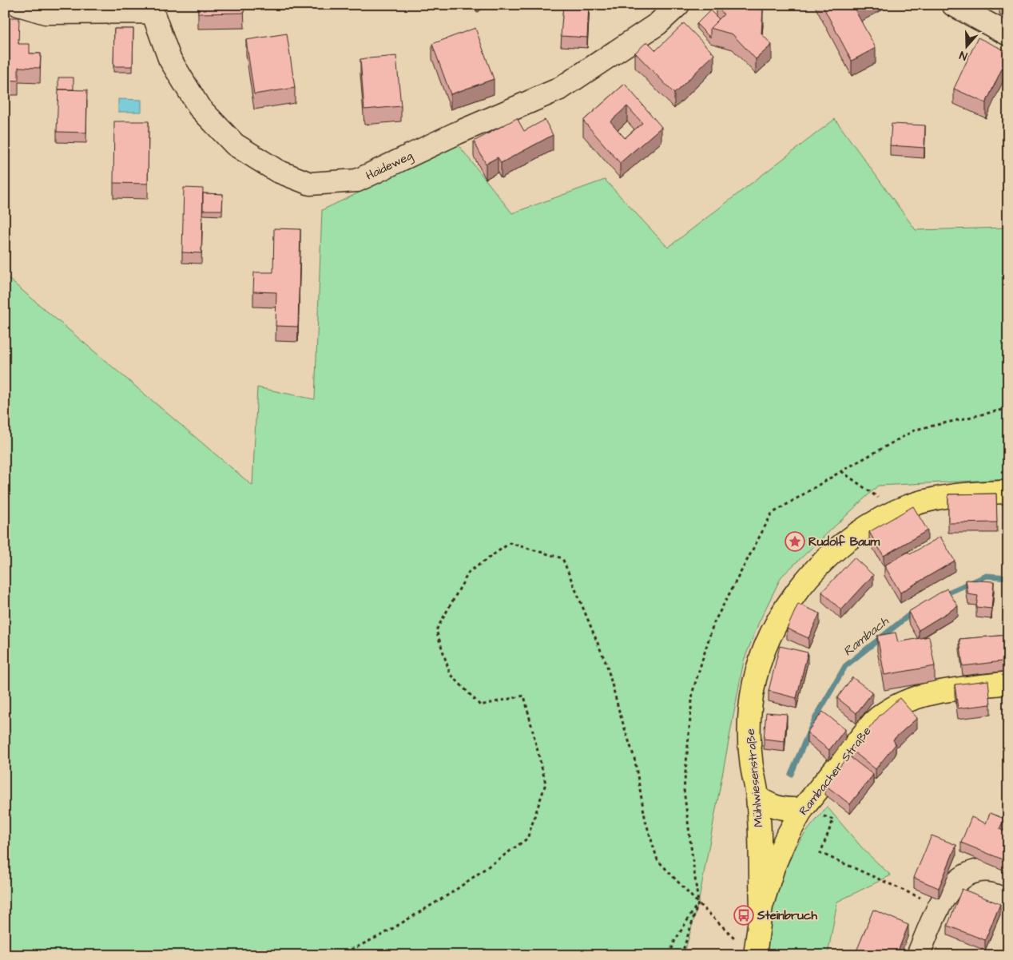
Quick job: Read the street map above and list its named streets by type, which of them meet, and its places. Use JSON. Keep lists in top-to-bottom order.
{
  "streets": {
    "main road": ["Rambacher Straße", "Mühlwiesenstraße"],
    "street": ["Haideweg"]
  },
  "crossings": [
    ["Rambacher Straße", "Mühlwiesenstraße"]
  ],
  "water": ["Rambach"],
  "places": {
    "place": ["Rudolf Baum"],
    "bus stop": ["Steinbruch"]
  },
  "north": "bottom"
}
